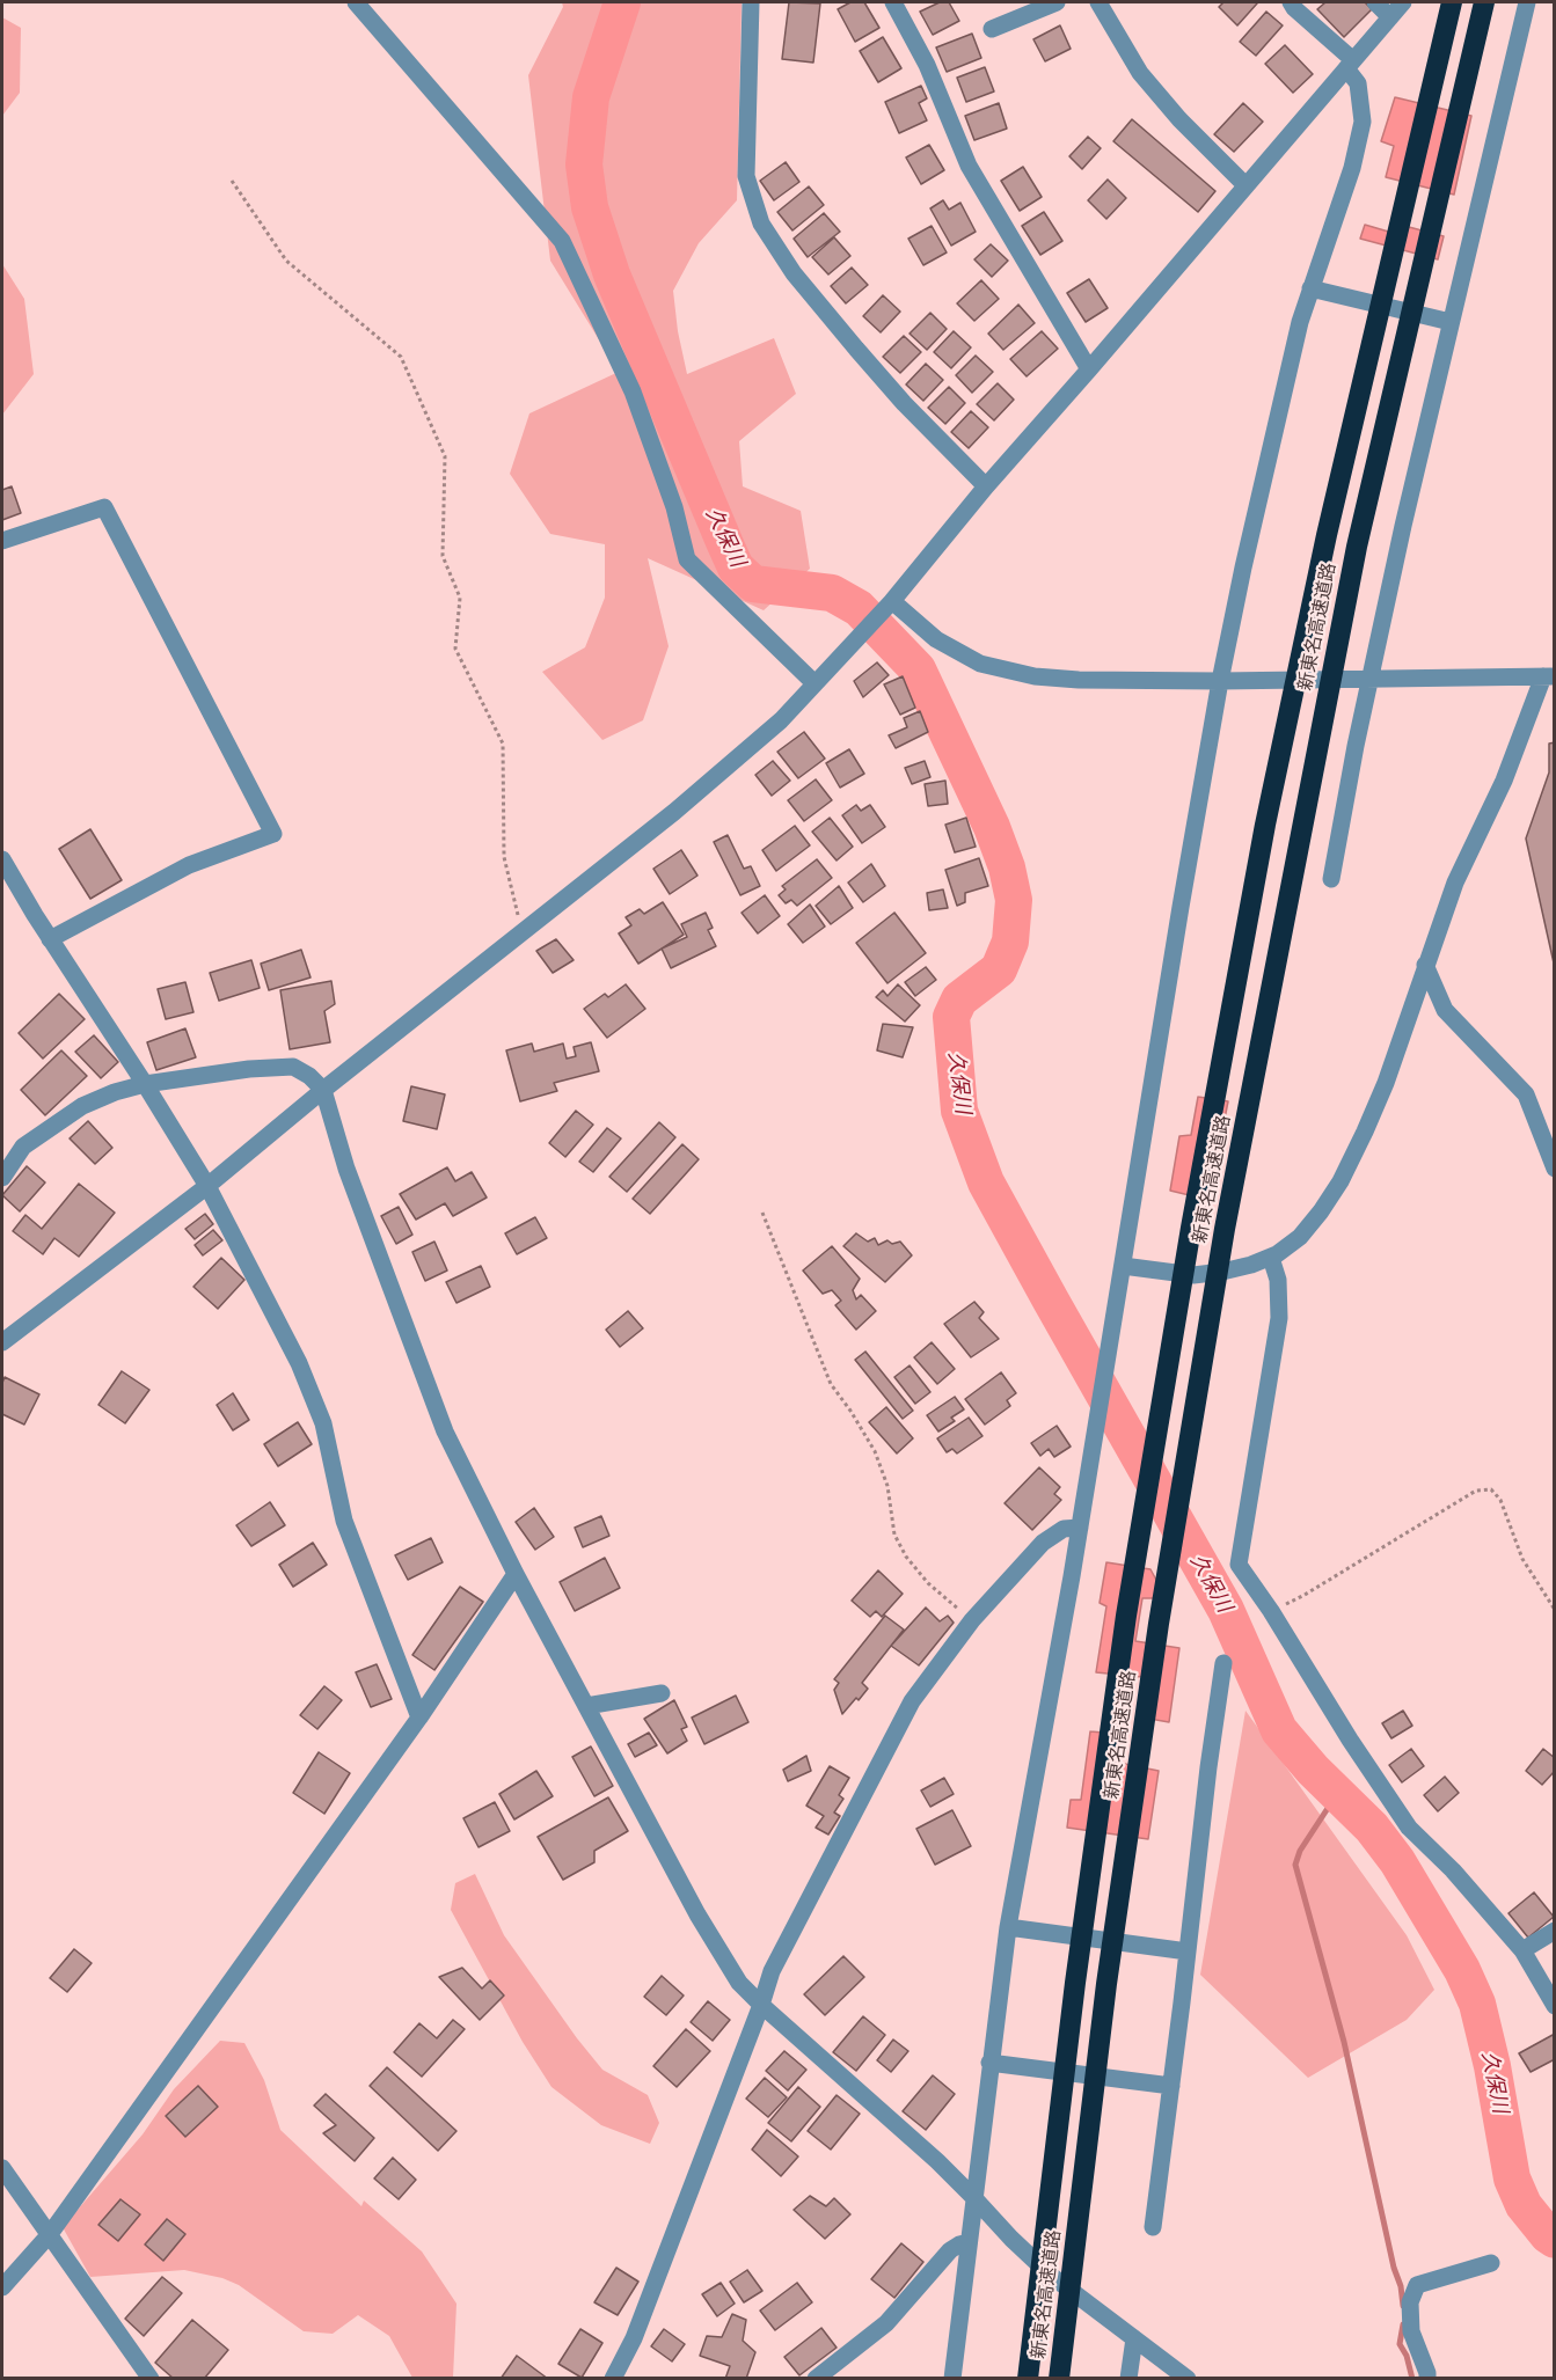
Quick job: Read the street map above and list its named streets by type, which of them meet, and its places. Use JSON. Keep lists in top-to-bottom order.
{
  "streets": {
    "highway": ["新東名高速道路"]
  },
  "water": ["久保川"]
}
